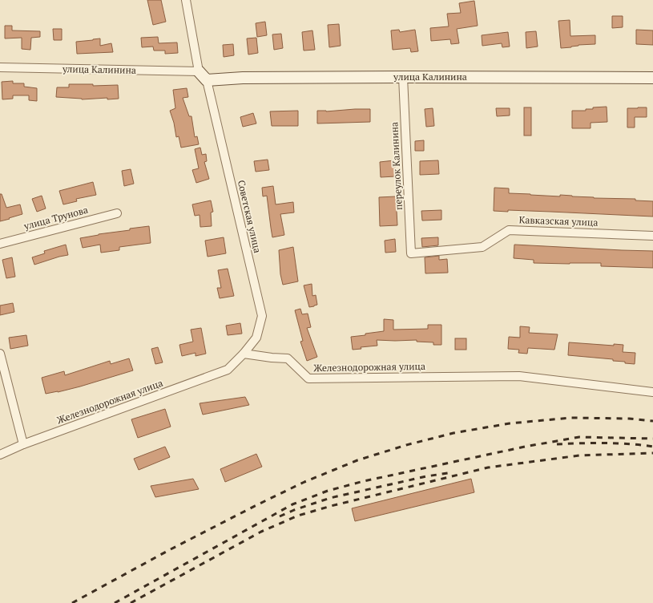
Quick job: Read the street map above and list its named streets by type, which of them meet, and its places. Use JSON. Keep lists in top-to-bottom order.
{
  "streets": {
    "street": [
      "улица Калинина",
      "переулок Калинина",
      "Советская улица",
      "улица Трунова",
      "Кавказская улица",
      "Железнодорожная улица"
    ]
  },
  "crossings": [
    ["улица Калинина", "переулок Калинина"],
    ["улица Калинина", "Советская улица"],
    ["переулок Калинина", "Кавказская улица"],
    ["Советская улица", "Железнодорожная улица"]
  ]
}
